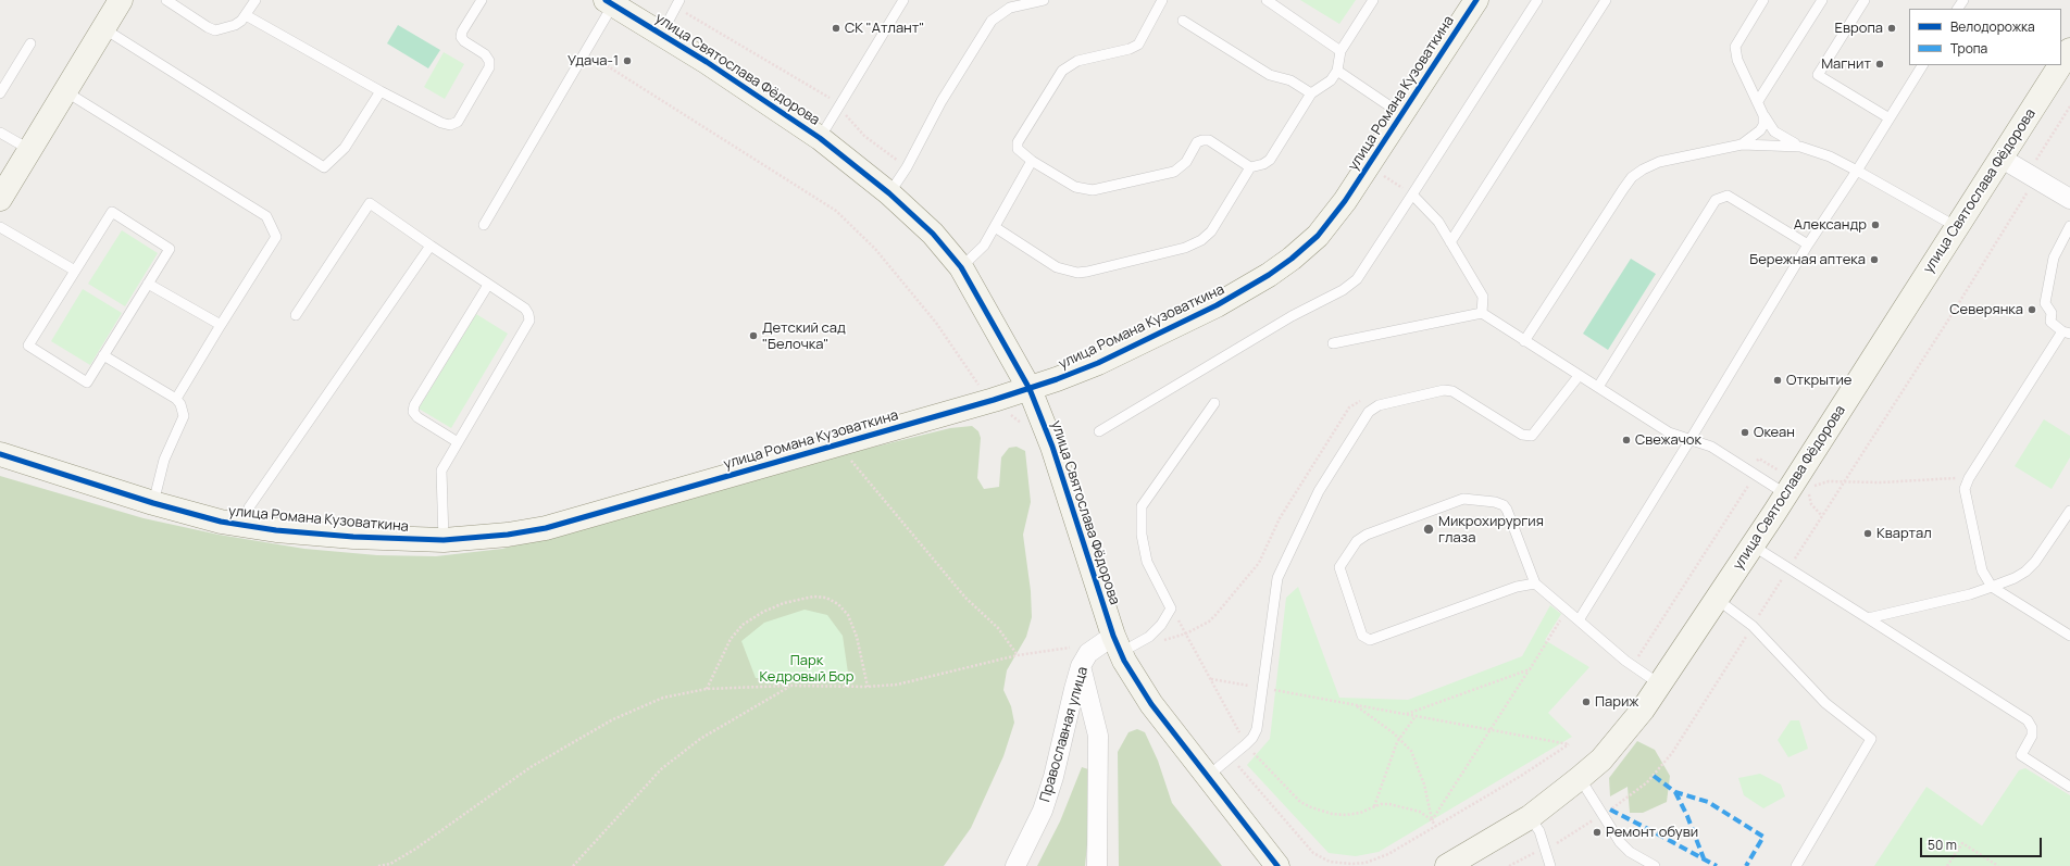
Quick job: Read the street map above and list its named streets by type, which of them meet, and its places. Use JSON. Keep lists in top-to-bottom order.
{
  "streets": {
    "street": ["улица Святослава Фёдорова", "улица Романа Кузоваткина", "Православная улица"]
  },
  "crossings": [
    ["улица Святослава Фёдорова", "улица Романа Кузоваткина"],
    ["улица Святослава Фёдорова", "Православная улица"]
  ],
  "parks": ["Парк Кедровый Бор"],
  "places": [
    "СК \"Атлант\"",
    "Европа",
    "Удача-1",
    "Магнит",
    "Александр",
    "Бережная аптека",
    "Северянка",
    "Детский сад \"Белочка\"",
    "Открытие",
    "Океан",
    "Свежачок",
    "Микрохирургия глаза",
    "Квартал",
    "Париж",
    "Ремонт обуви"
  ],
  "legend": ["Велодорожка", "Тропа"],
  "scale_bar": "50 m"
}
